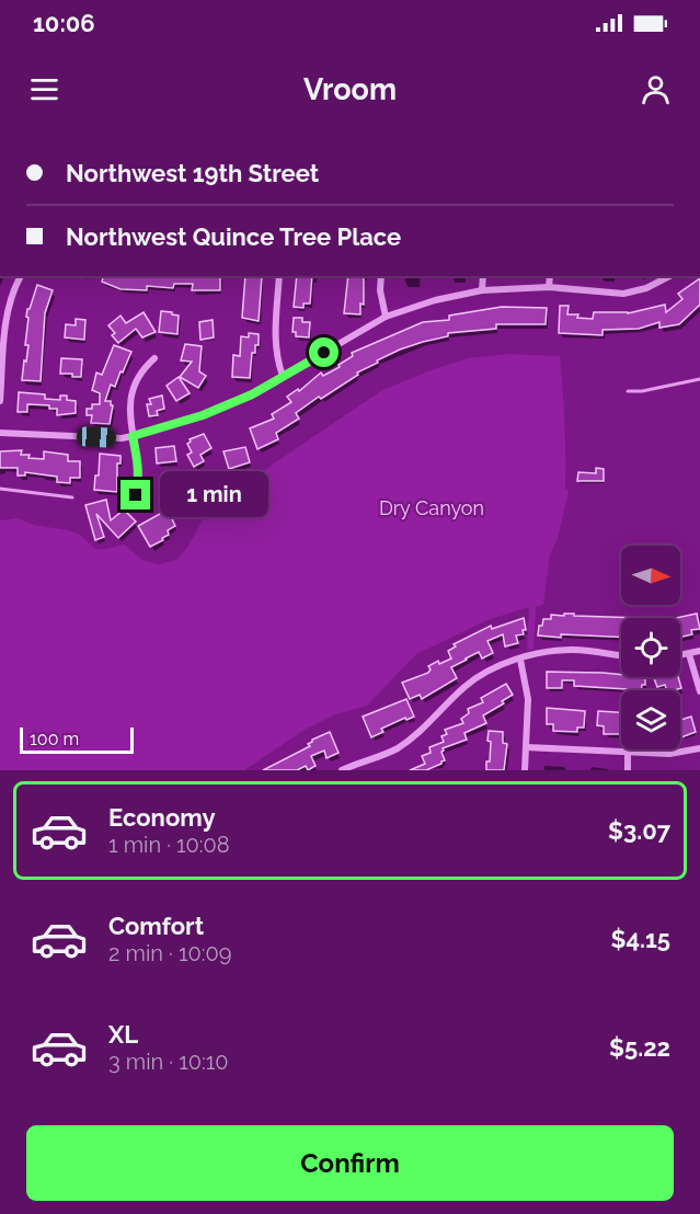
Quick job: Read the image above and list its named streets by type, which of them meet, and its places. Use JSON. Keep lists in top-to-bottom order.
{
  "parks": ["Dry Canyon"],
  "scale_bar": "100 m",
  "north": "right",
  "page": {
    "status": "10:06",
    "header": "Vroom",
    "banner": ["Northwest 19th Street", "Northwest Quince Tree Place"],
    "bubble": "1 min",
    "scale": "100 m",
    "list": [
      {
        "name": "Economy",
        "note": "1 min · 10:08",
        "value": "$3.07"
      },
      {
        "name": "Comfort",
        "note": "2 min · 10:09",
        "value": "$4.15"
      },
      {
        "name": "XL",
        "note": "3 min · 10:10",
        "value": "$5.22"
      }
    ],
    "buttons": "Confirm"
  }
}
